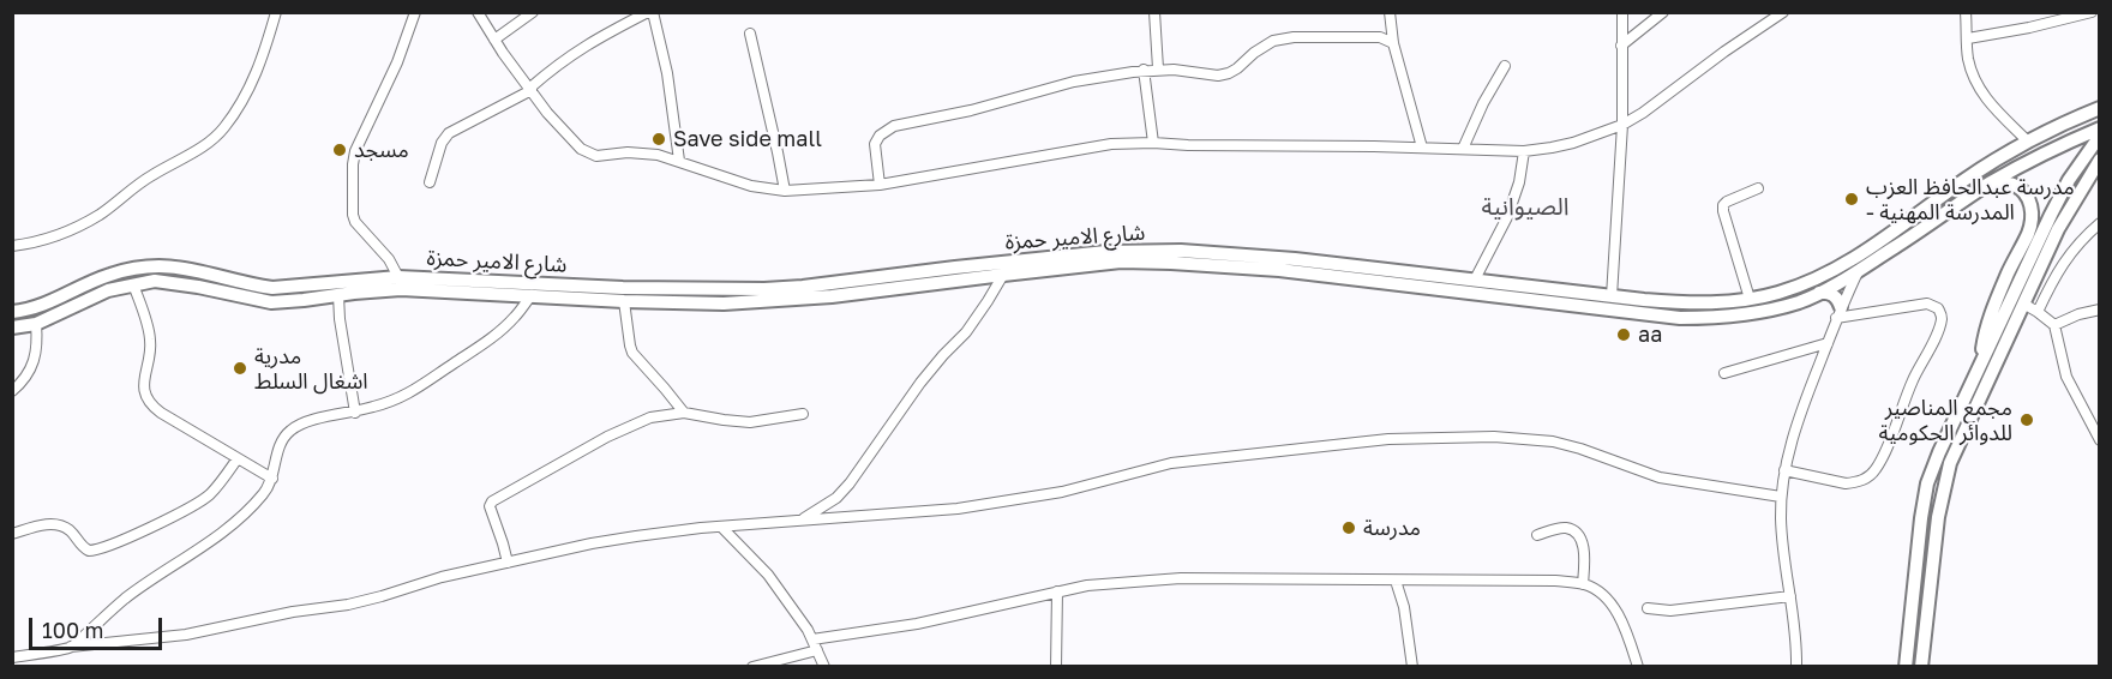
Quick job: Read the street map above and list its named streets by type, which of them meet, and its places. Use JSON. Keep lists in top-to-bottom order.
{
  "streets": {
    "main road": ["شارع الامير حمزة"]
  },
  "districts": ["الصيوانية"],
  "places": [
    "Save side mall",
    "مسجد",
    "مدرسة عبدالحافظ العزب - المدرسة المهنية",
    "aa",
    "مدرية اشغال السلط",
    "مجمع المناصير للدوائر الحكومية",
    "مدرسة"
  ],
  "scale_bar": "100 m"
}
